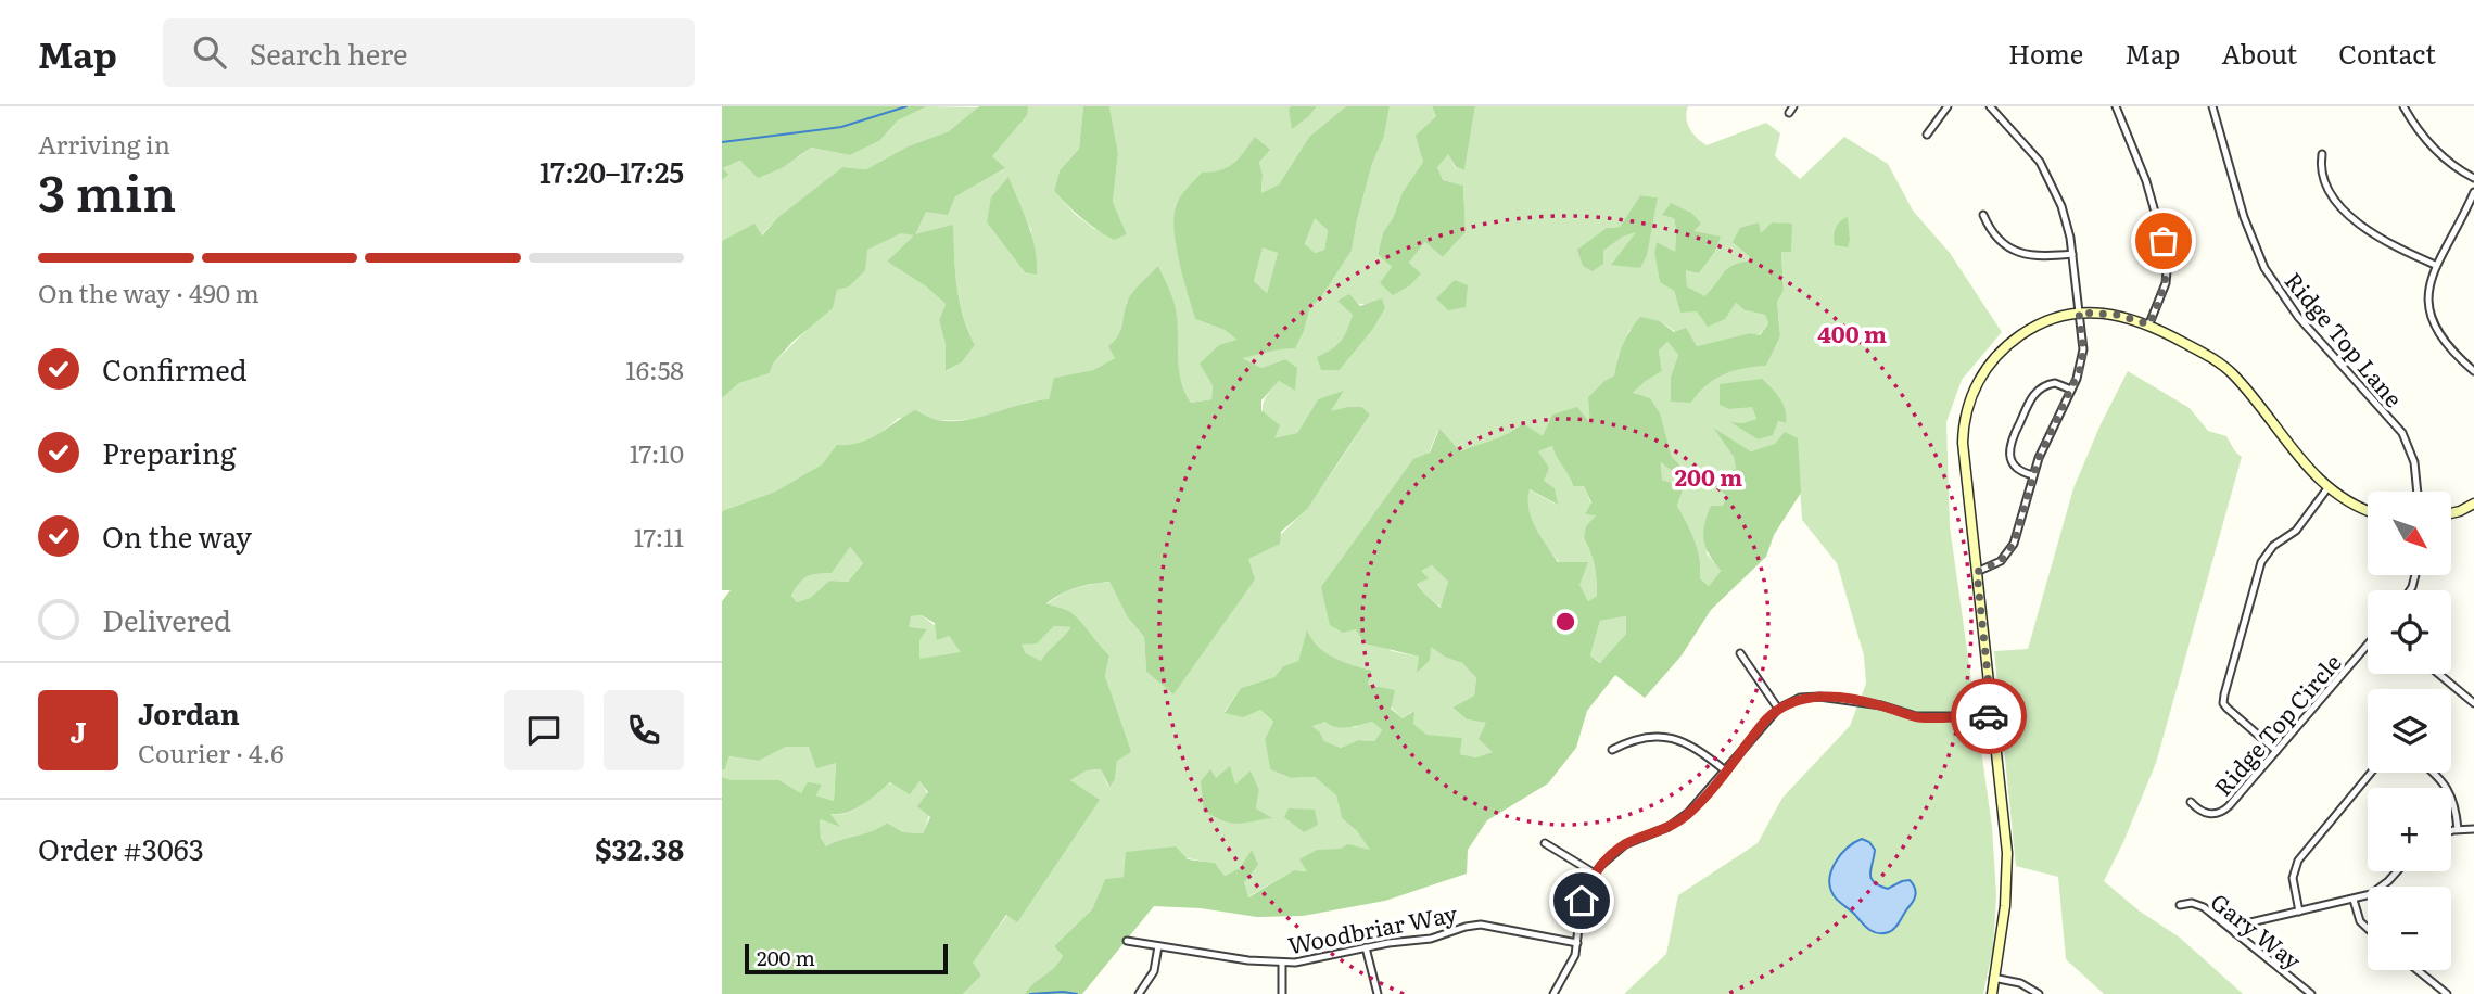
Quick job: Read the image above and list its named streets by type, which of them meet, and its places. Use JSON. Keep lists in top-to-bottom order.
{
  "streets": {
    "street": [
      "Ridge Top Lane",
      "Ridge Top Circle",
      "Woodbriar Way",
      "Gary Way"
    ]
  },
  "scale_bar": "200 m",
  "north": "bottom right",
  "page": {
    "header": "Map",
    "search": "Search here",
    "nav": [
      "Home",
      "Map",
      "About",
      "Contact"
    ],
    "heading": ["3 min", "Arriving in", "17:20–17:25"],
    "panel": [
      "Jordan",
      "Courier · 4.6",
      "Order #3063",
      "$32.38"
    ],
    "bar": "On the way · 490 m",
    "list": [
      ["Confirmed", "16:58"],
      ["Preparing", "17:10"],
      ["On the way", "17:11"],
      "Delivered"
    ],
    "map_buttons": ["+", "−"],
    "round": "J",
    "scale": "200 m"
  },
  "rings": ["400 m", "200 m"]
}
